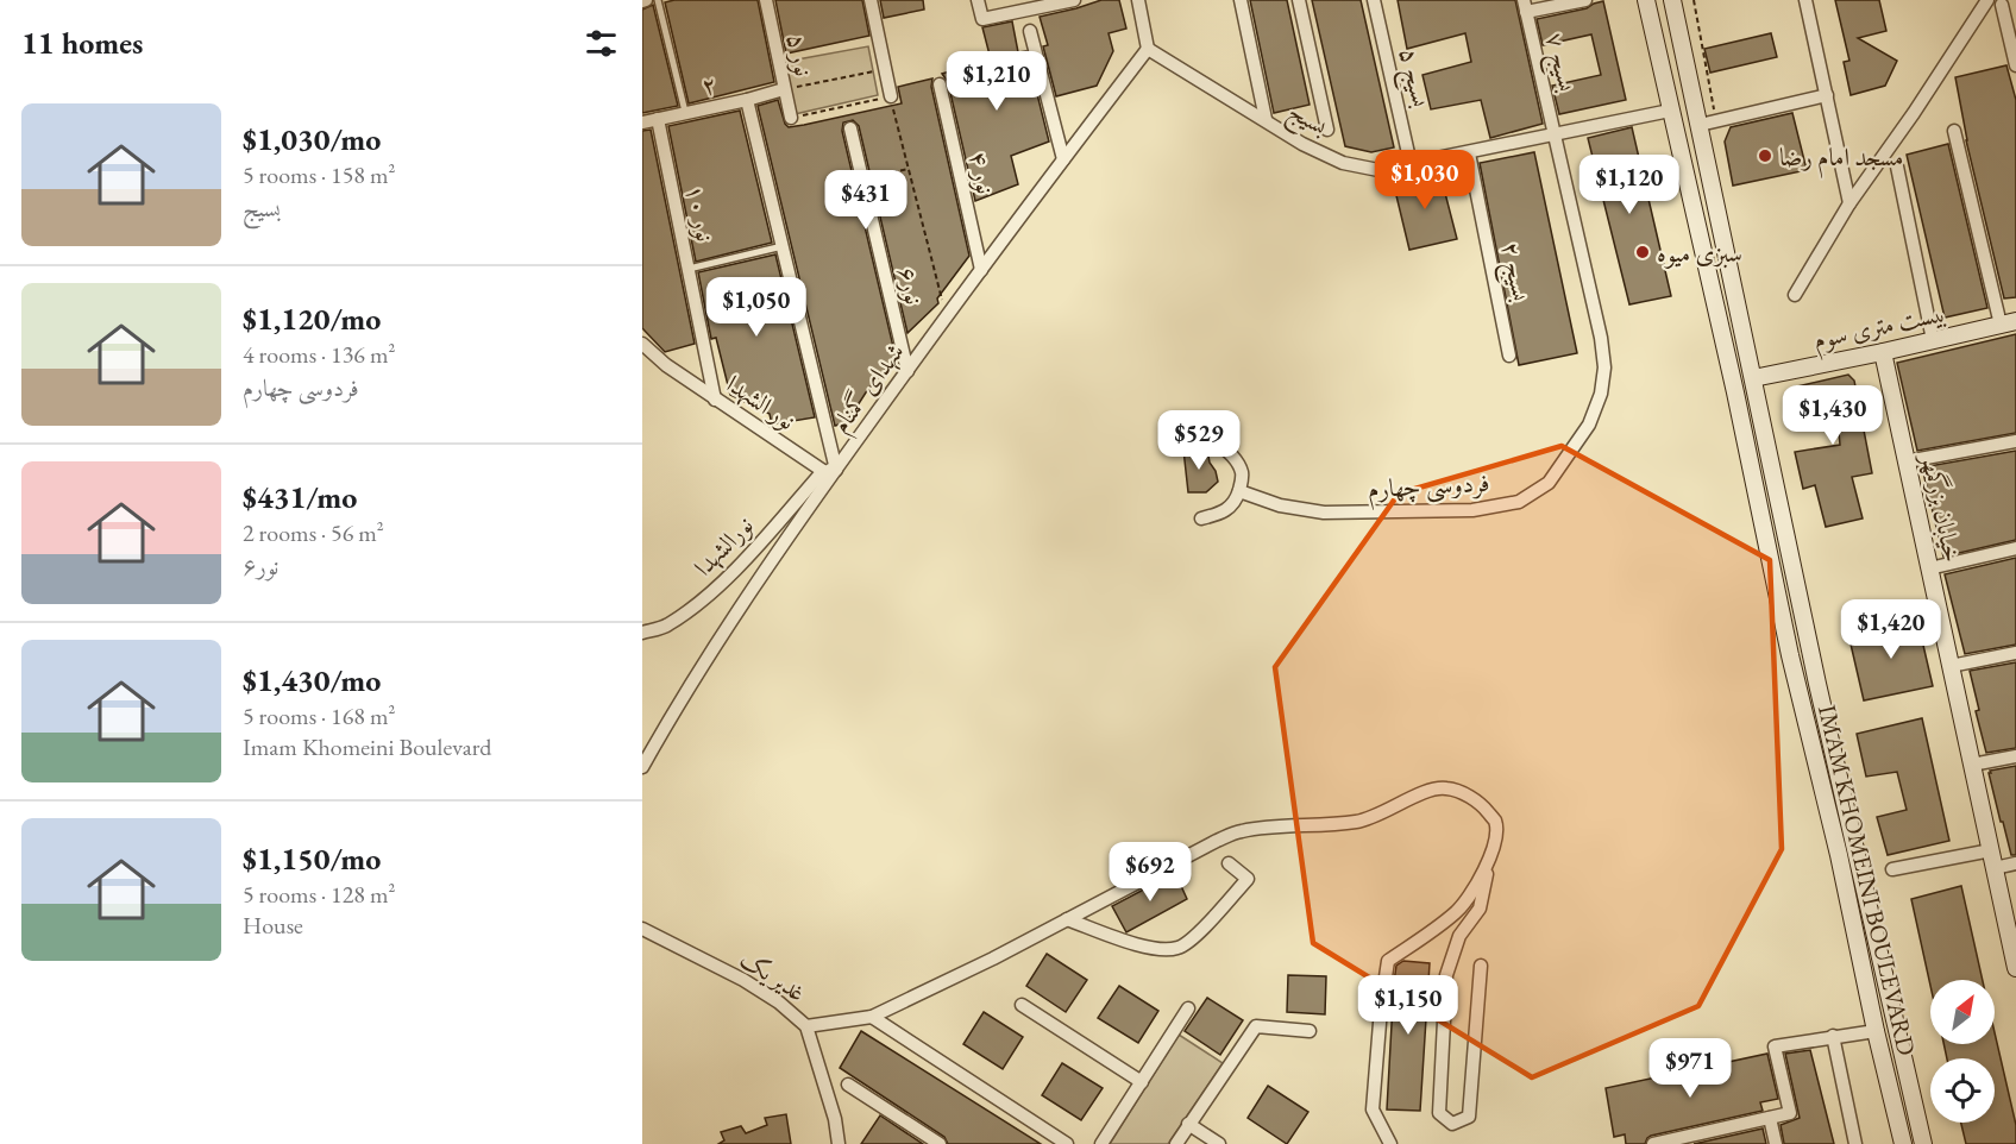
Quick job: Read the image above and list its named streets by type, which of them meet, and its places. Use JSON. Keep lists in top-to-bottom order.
{
  "streets": {
    "main road": ["بیست متری سوم", "خیابان بزرگمهر", "IMAM KHOMEINI BOULEVARD"],
    "street": [
      "نور ۵",
      "بسیج ۷",
      "بسیج ۵",
      "۲",
      "بسیج",
      "نور ۴",
      "نور ۱۰",
      "بسیج ۲",
      "نور۶",
      "شهدای گمنام",
      "نور الشهدا",
      "فردوسی چهارم",
      "نورالشهدا",
      "غدیر یک"
    ]
  },
  "crossings": [
    ["نور ۵", "۲"],
    ["بسیج ۷", "بسیج"],
    ["بسیج ۷", "فردوسی چهارم"],
    ["بسیج ۵", "بسیج"],
    ["۲", "نور ۱۰"],
    ["بسیج", "بسیج ۲"],
    ["بسیج", "شهدای گمنام"],
    ["بسیج", "فردوسی چهارم"],
    ["بسیج", "IMAM KHOMEINI BOULEVARD"],
    ["نور ۴", "شهدای گمنام"],
    ["نور ۱۰", "نور الشهدا"],
    ["نور۶", "شهدای گمنام"],
    ["بیست متری سوم", "خیابان بزرگمهر"],
    ["بیست متری سوم", "IMAM KHOMEINI BOULEVARD"],
    ["شهدای گمنام", "نور الشهدا"],
    ["شهدای گمنام", "نورالشهدا"],
    ["نور الشهدا", "نورالشهدا"]
  ],
  "places": ["مسجد امام رضا", "سبزی میوه"],
  "north": "top right",
  "page": {
    "heading": "11 homes",
    "price": [
      "$1,210",
      "$1,030",
      "$1,120",
      "$431",
      "$1,050",
      "$1,430",
      "$529",
      "$1,420",
      "$692",
      "$1,150",
      "$971"
    ],
    "list": [
      {
        "name": "$1,030/mo",
        "note": "5 rooms · 158 m² · بسیج"
      },
      {
        "name": "$1,120/mo",
        "note": "4 rooms · 136 m² · فردوسی چهارم"
      },
      {
        "name": "$431/mo",
        "note": "2 rooms · 56 m² · نور۶"
      },
      {
        "name": "$1,430/mo",
        "note": "5 rooms · 168 m² · Imam Khomeini Boulevard"
      },
      {
        "name": "$1,150/mo",
        "note": "5 rooms · 128 m² · House"
      }
    ]
  }
}
